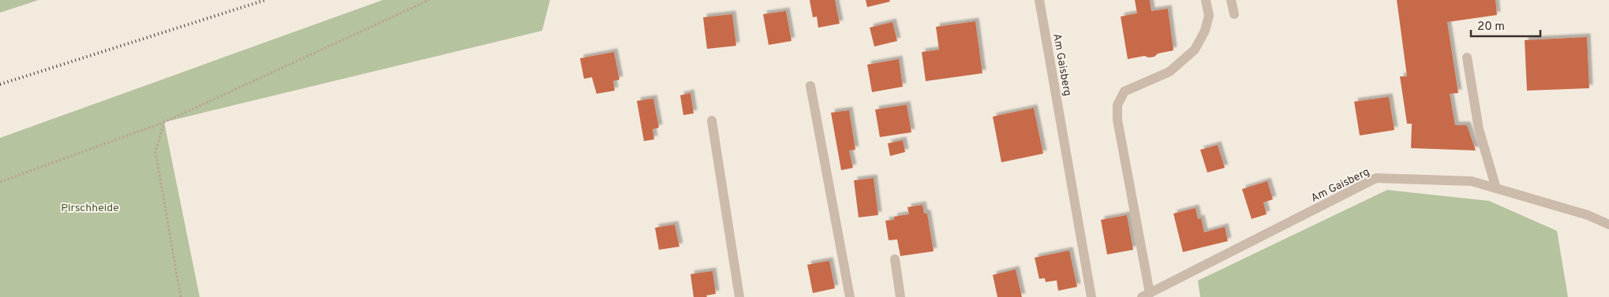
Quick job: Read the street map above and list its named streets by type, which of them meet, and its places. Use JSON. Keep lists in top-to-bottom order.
{
  "streets": {
    "street": ["Am Gaisberg"]
  },
  "parks": ["Pirschheide"],
  "scale_bar": "20 m"
}
